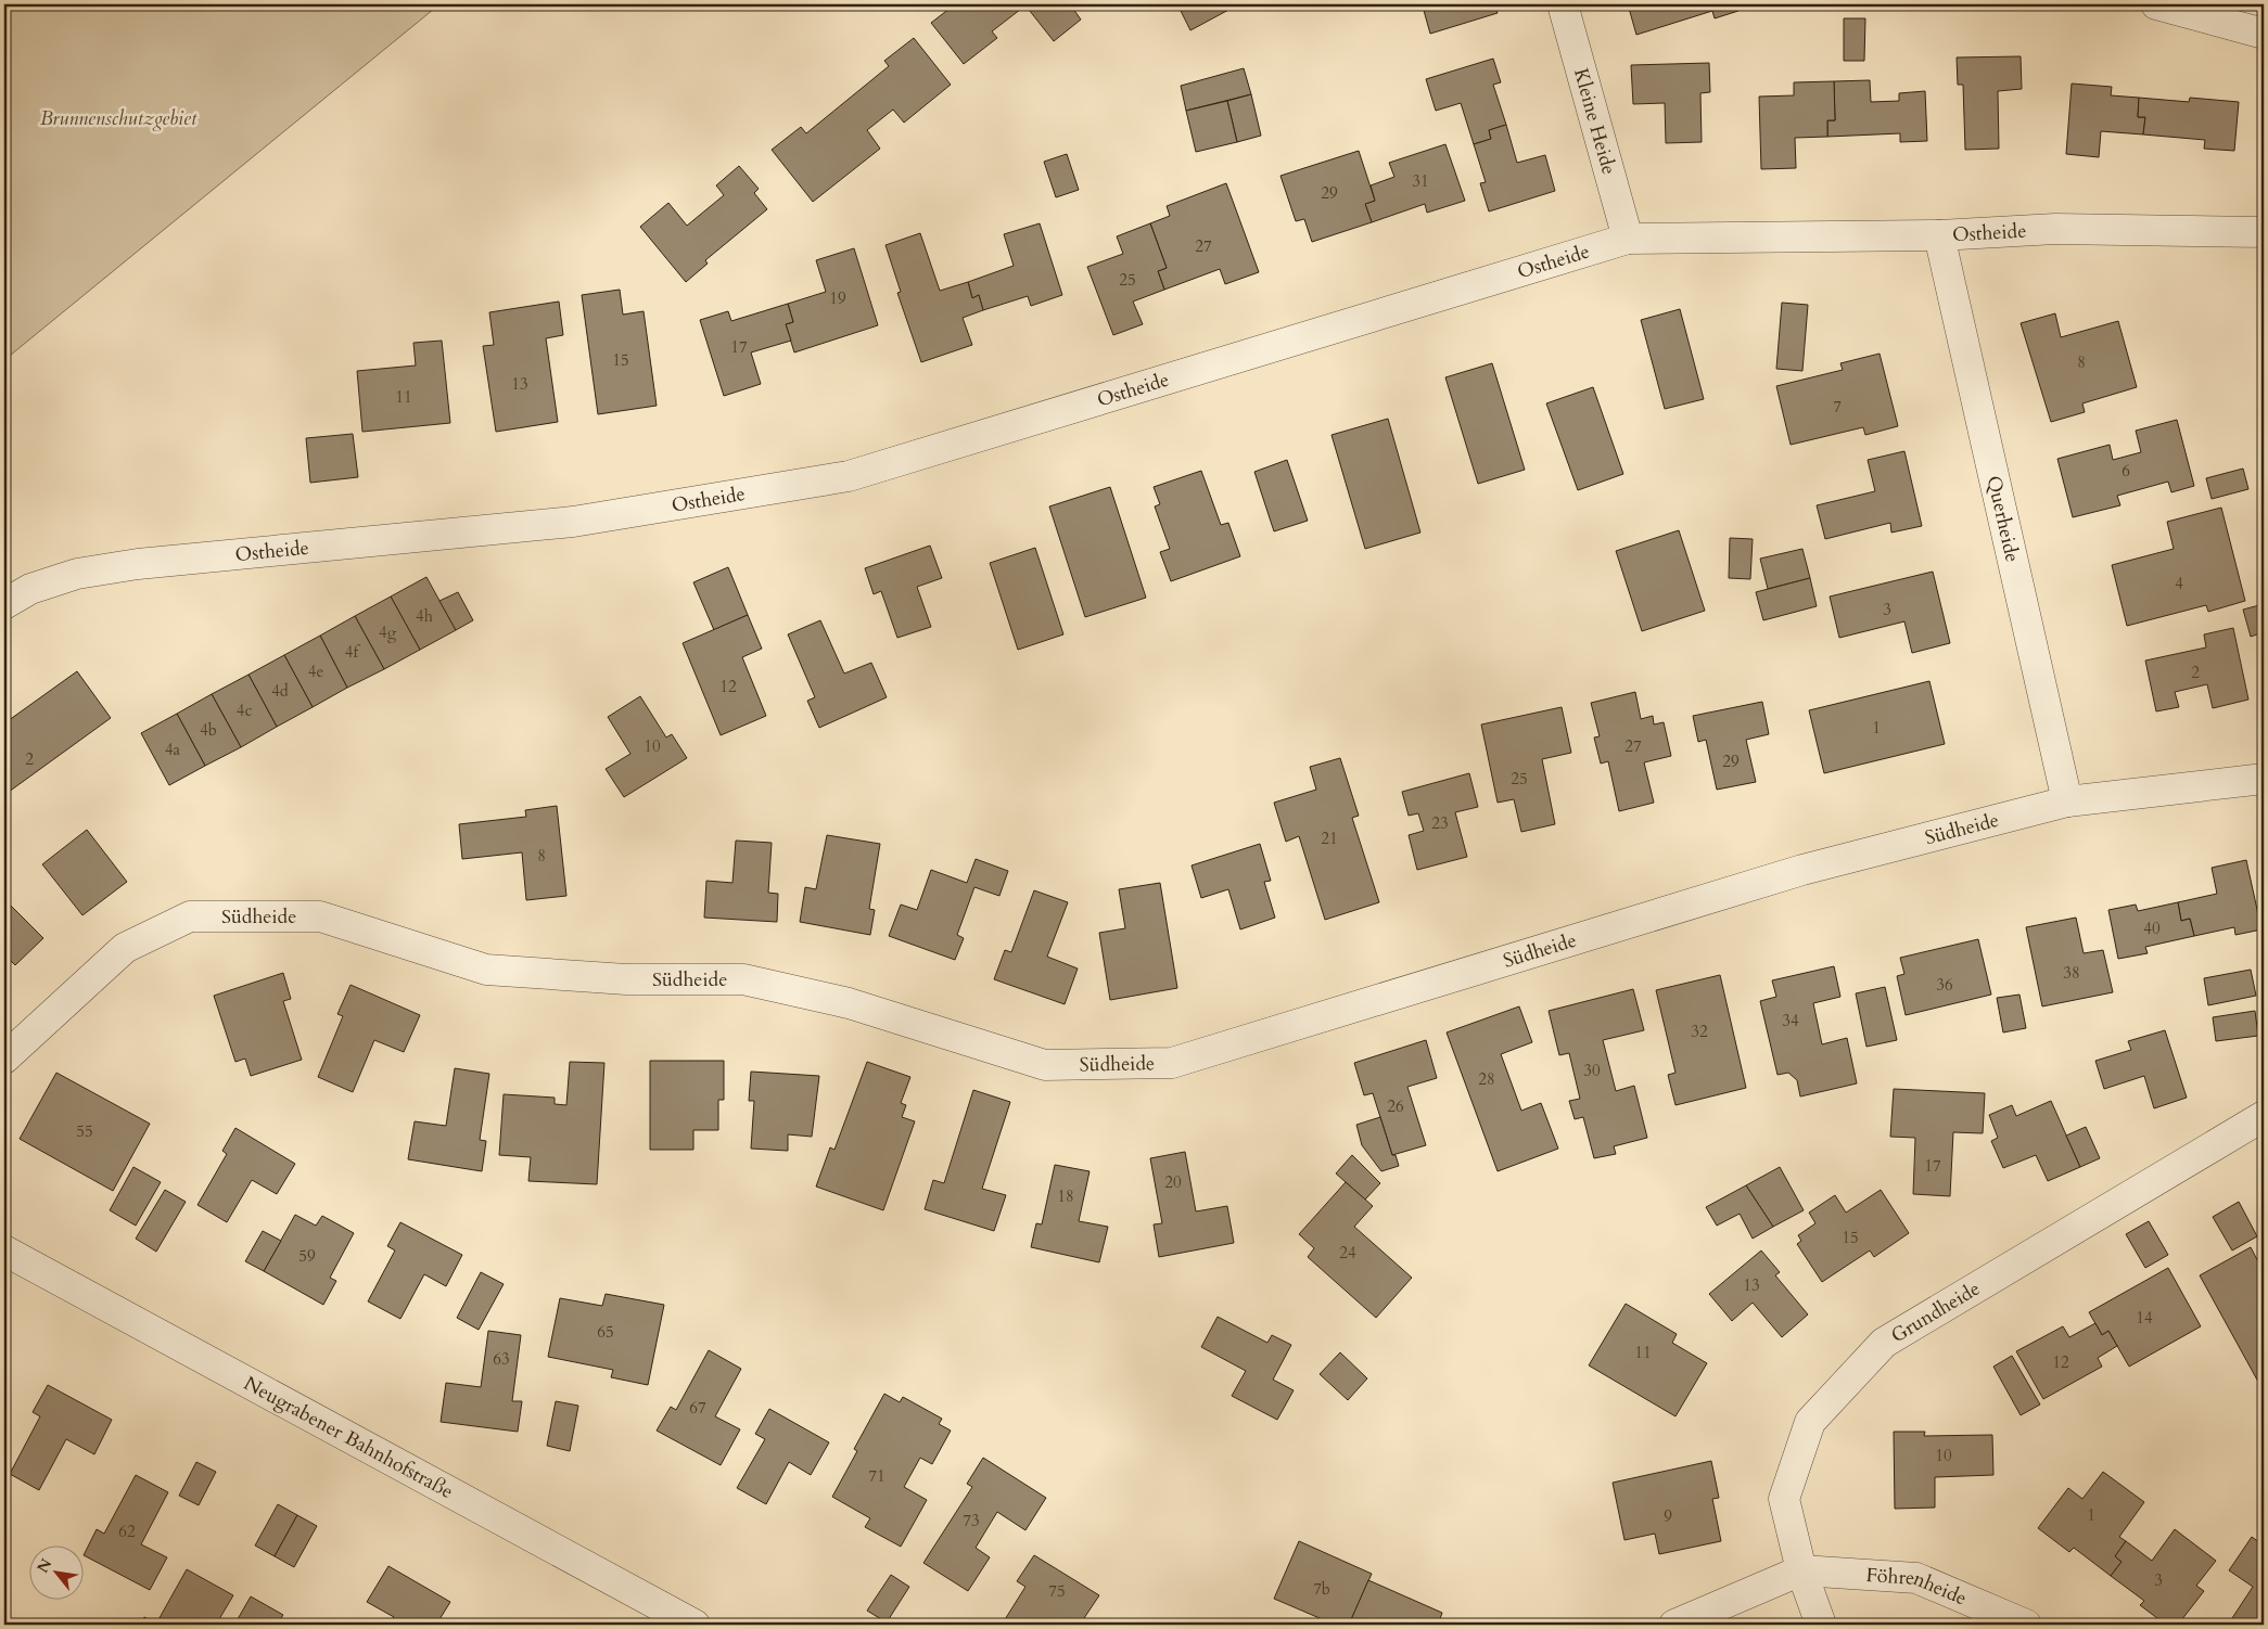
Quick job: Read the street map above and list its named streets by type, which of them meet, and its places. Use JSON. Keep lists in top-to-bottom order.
{
  "streets": {
    "street": [
      "Kleine Heide",
      "Ostheide",
      "Querheide",
      "Südheide",
      "Grundheide",
      "Neugrabener Bahnhofstraße",
      "Föhrenheide"
    ]
  },
  "crossings": [
    ["Kleine Heide", "Ostheide"],
    ["Ostheide", "Querheide"],
    ["Querheide", "Südheide"],
    ["Grundheide", "Föhrenheide"]
  ],
  "parks": ["Brunnenschutzgebiet"],
  "house_numbers": [
    "31",
    "29",
    "27",
    "25",
    "19",
    "17",
    "15",
    "8",
    "13",
    "11",
    "7",
    "6",
    "4",
    "3",
    "4h",
    "4g",
    "4f",
    "4e",
    "2",
    "12",
    "4d",
    "4c",
    "1",
    "4b",
    "10",
    "27",
    "4a",
    "2",
    "29",
    "25",
    "23",
    "21",
    "8",
    "40",
    "38",
    "36",
    "34",
    "32",
    "30",
    "28",
    "26",
    "55",
    "17",
    "20",
    "18",
    "15",
    "24",
    "59",
    "13",
    "14",
    "65",
    "11",
    "63",
    "12",
    "67",
    "10",
    "71",
    "1",
    "9",
    "73",
    "62",
    "3",
    "7b",
    "75"
  ],
  "north": "top left"
}
